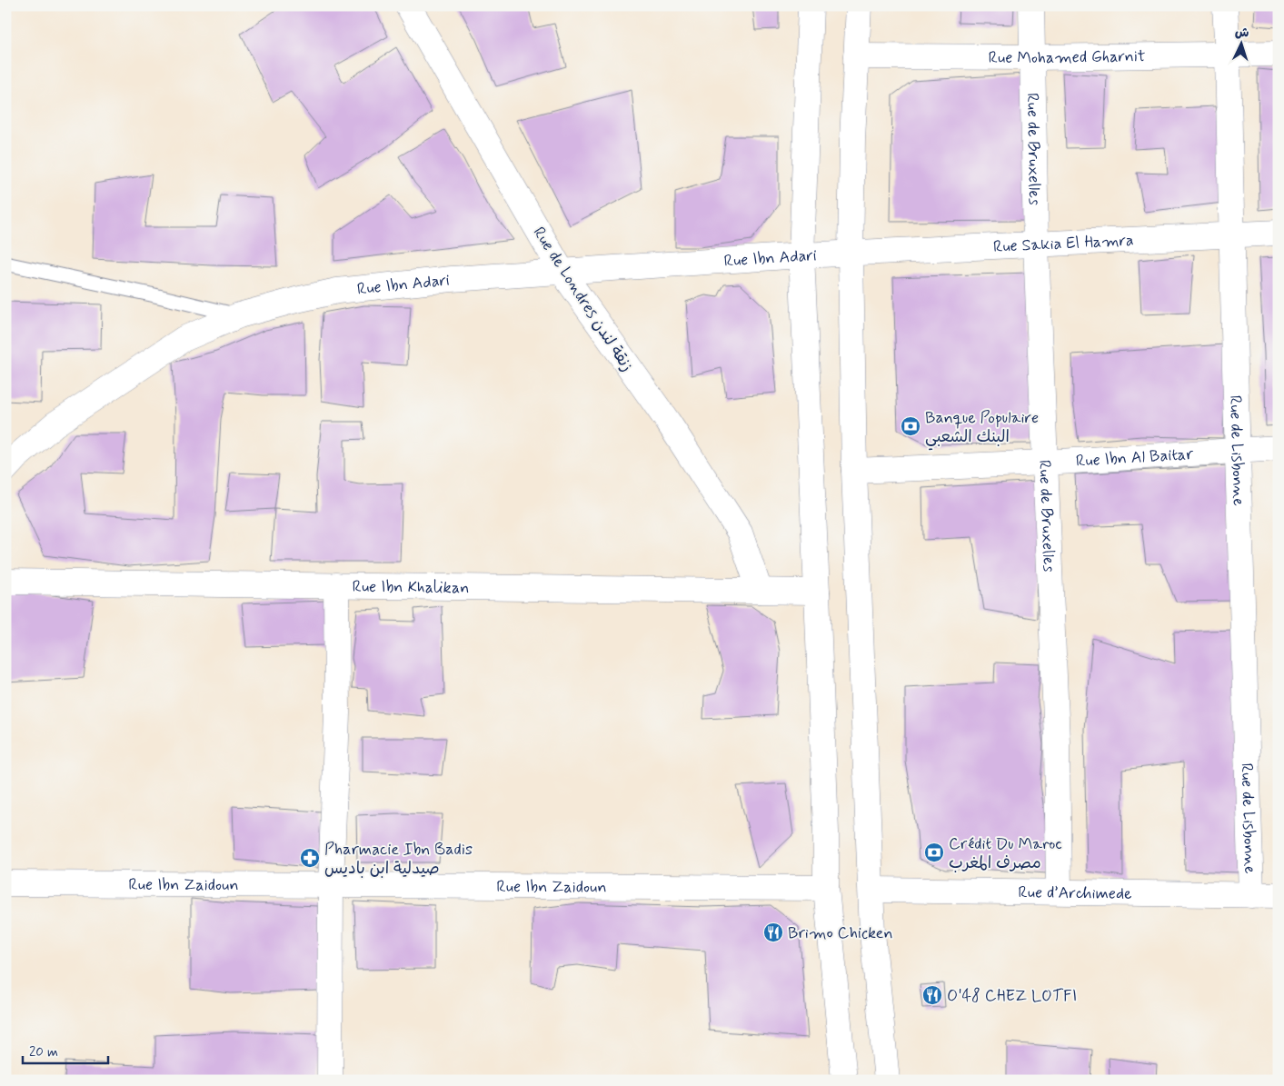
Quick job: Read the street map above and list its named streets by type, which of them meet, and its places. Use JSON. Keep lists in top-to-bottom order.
{
  "streets": {
    "street": [
      "Rue Mohamed Gharnit",
      "Rue de Bruxelles",
      "Rue Sakia El Hamra",
      "Rue Ibn Adari",
      "Rue de Londres زنقة لندن",
      "Rue de Lisbonne",
      "Rue Ibn Al Baitar",
      "Rue Ibn Khalikan",
      "Rue Ibn Zaidoun",
      "Rue d’Archimede"
    ]
  },
  "crossings": [
    ["Rue Mohamed Gharnit", "Rue de Bruxelles"],
    ["Rue Mohamed Gharnit", "Rue de Lisbonne"],
    ["Rue de Bruxelles", "Rue Sakia El Hamra"],
    ["Rue de Bruxelles", "Rue Ibn Al Baitar"],
    ["Rue de Bruxelles", "Rue d’Archimede"],
    ["Rue Sakia El Hamra", "Rue Ibn Adari"],
    ["Rue Sakia El Hamra", "Rue de Lisbonne"],
    ["Rue Ibn Adari", "Rue de Londres زنقة لندن"],
    ["Rue de Londres زنقة لندن", "Rue Ibn Khalikan"],
    ["Rue de Lisbonne", "Rue Ibn Al Baitar"],
    ["Rue de Lisbonne", "Rue d’Archimede"]
  ],
  "places": {
    "bank": ["Banque Populaire البنك الشعبي", "Crédit Du Maroc مصرف المغرب"],
    "pharmacy": ["Pharmacie Ibn Badis صيدلية ابن باديس"],
    "restaurant": ["Brimo Chicken", "O'48 CHEZ LOTFI"]
  },
  "scale_bar": "20 m",
  "north": "top"
}
